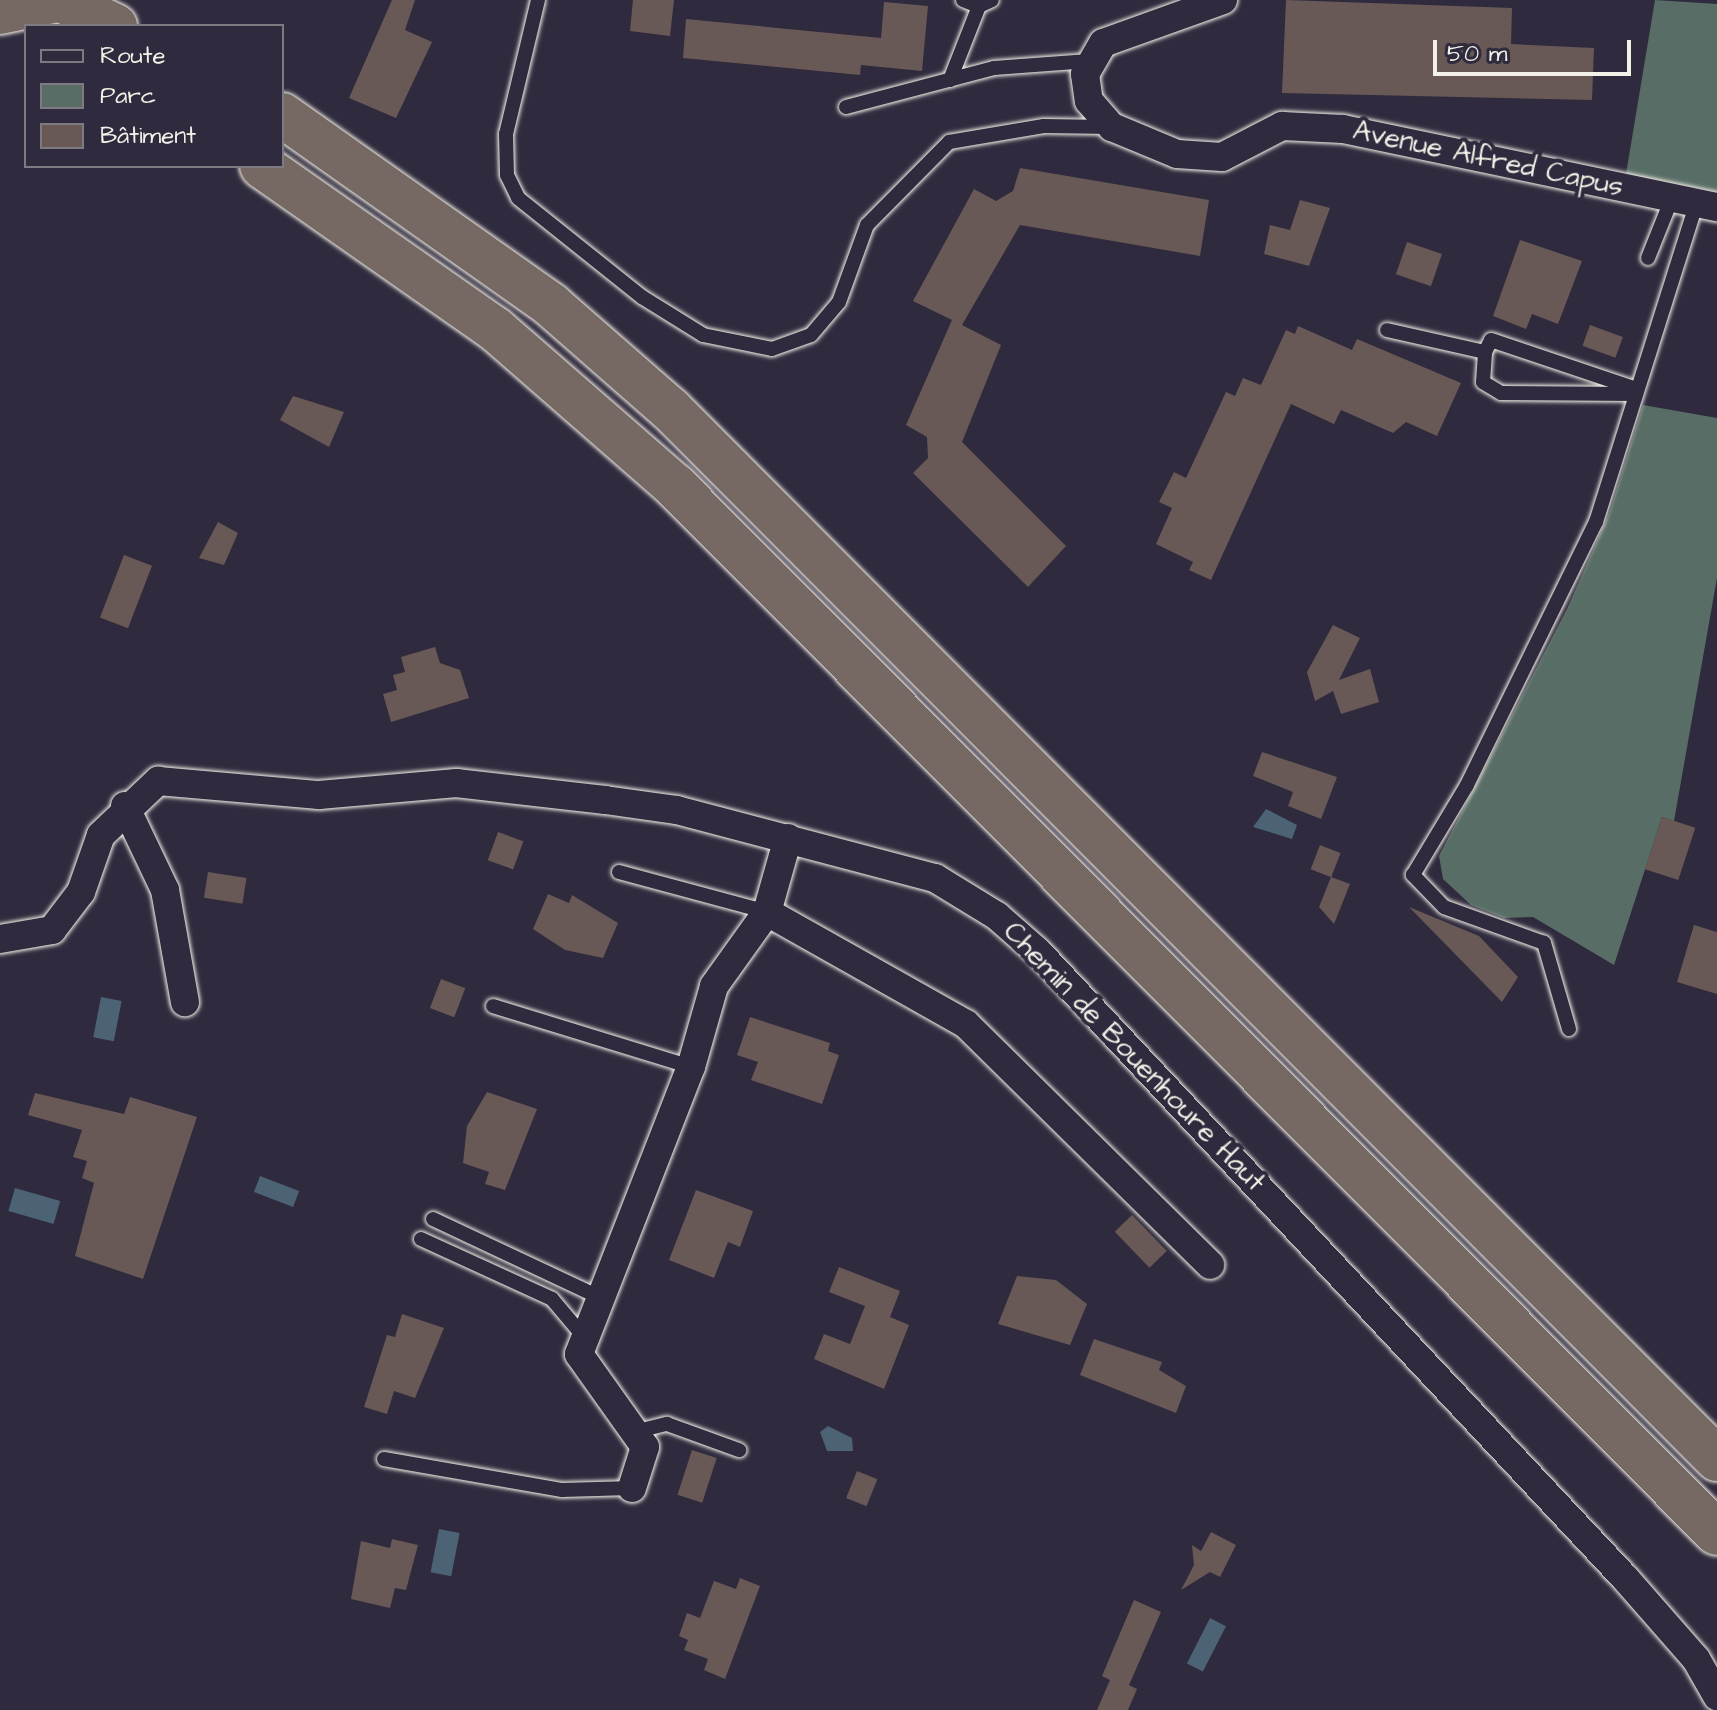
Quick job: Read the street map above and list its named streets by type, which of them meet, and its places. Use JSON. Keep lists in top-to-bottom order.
{
  "streets": {
    "street": ["Avenue Alfred Capus", "Chemin de Bouenhoure Haut"]
  },
  "legend": ["Route", "Parc", "Bâtiment"],
  "scale_bar": "50 m"
}
